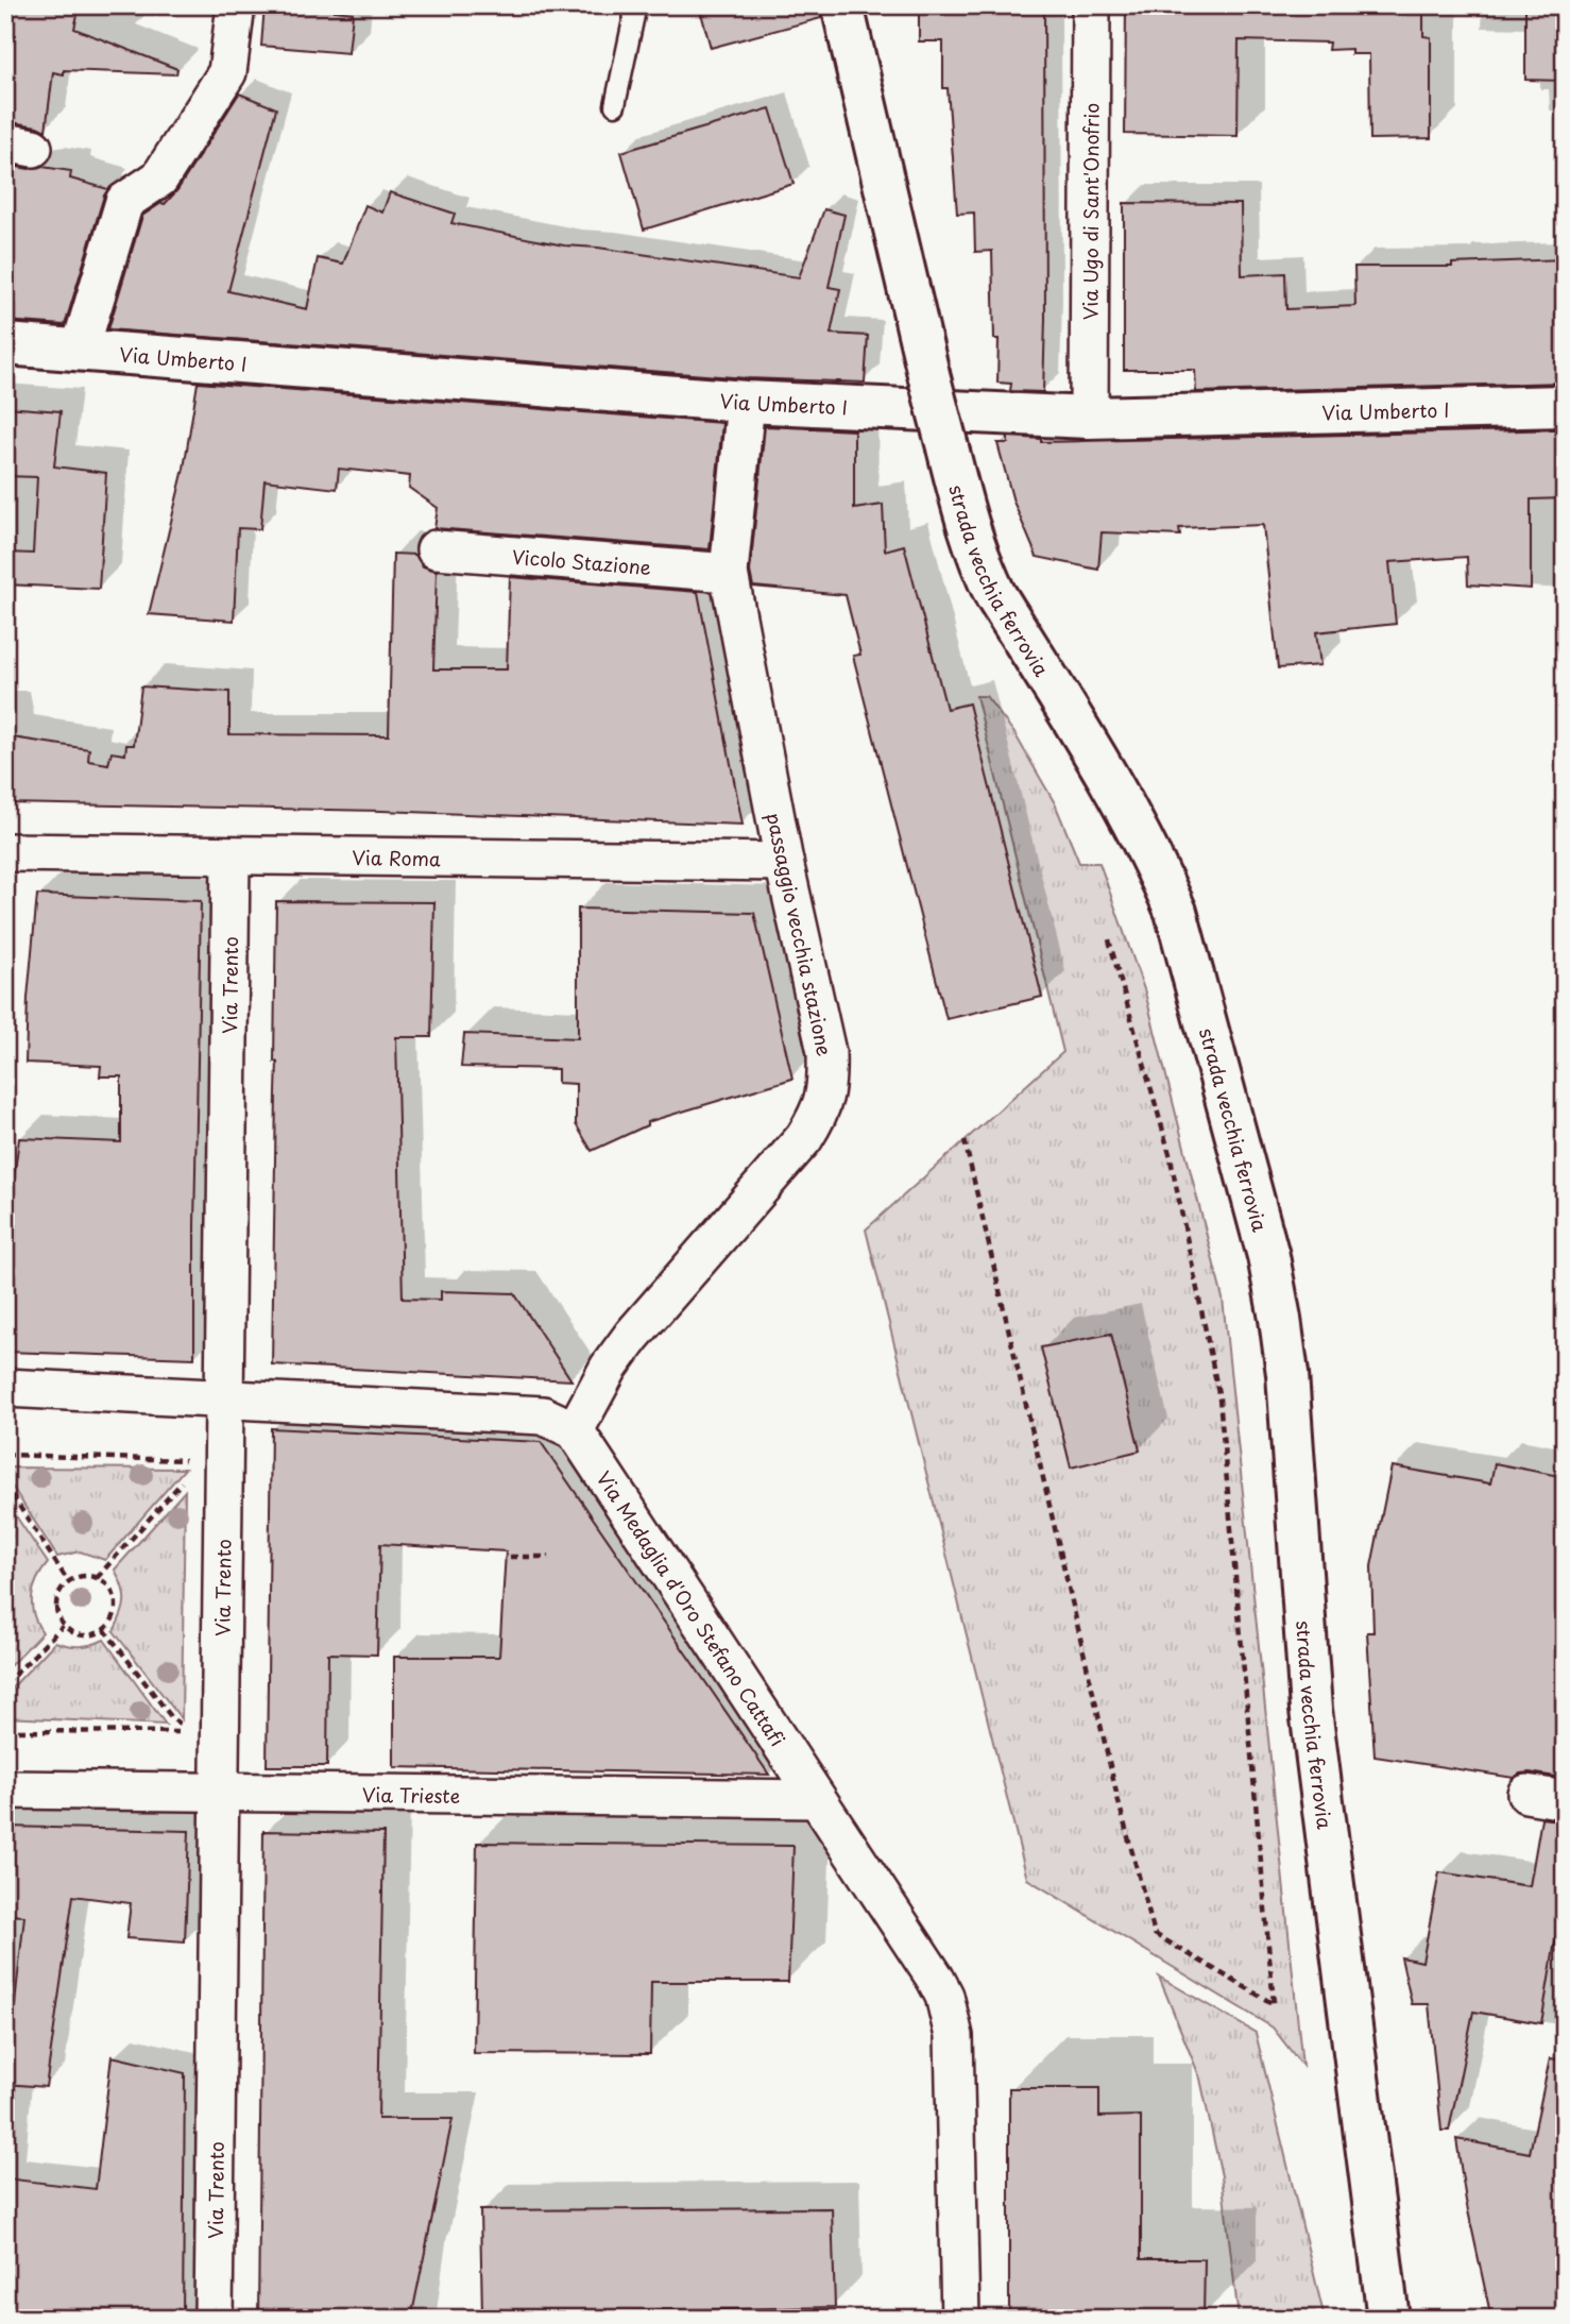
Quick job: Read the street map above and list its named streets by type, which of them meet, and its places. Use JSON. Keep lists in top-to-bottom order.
{
  "streets": {
    "street": [
      "Via Ugo di Sant'Onofrio",
      "Via Umberto I",
      "Vicolo Stazione",
      "strada vecchia ferrovia",
      "Via Roma",
      "passaggio vecchia stazione",
      "Via Trento",
      "Via Medaglia d'Oro Stefano Cattafi",
      "Via Trieste"
    ]
  },
  "crossings": [
    ["Via Ugo di Sant'Onofrio", "Via Umberto I"],
    ["Via Umberto I", "passaggio vecchia stazione"],
    ["Vicolo Stazione", "passaggio vecchia stazione"],
    ["Via Roma", "passaggio vecchia stazione"],
    ["Via Roma", "Via Trento"],
    ["passaggio vecchia stazione", "Via Medaglia d'Oro Stefano Cattafi"],
    ["Via Trento", "Via Trieste"],
    ["Via Medaglia d'Oro Stefano Cattafi", "Via Trieste"]
  ]
}
